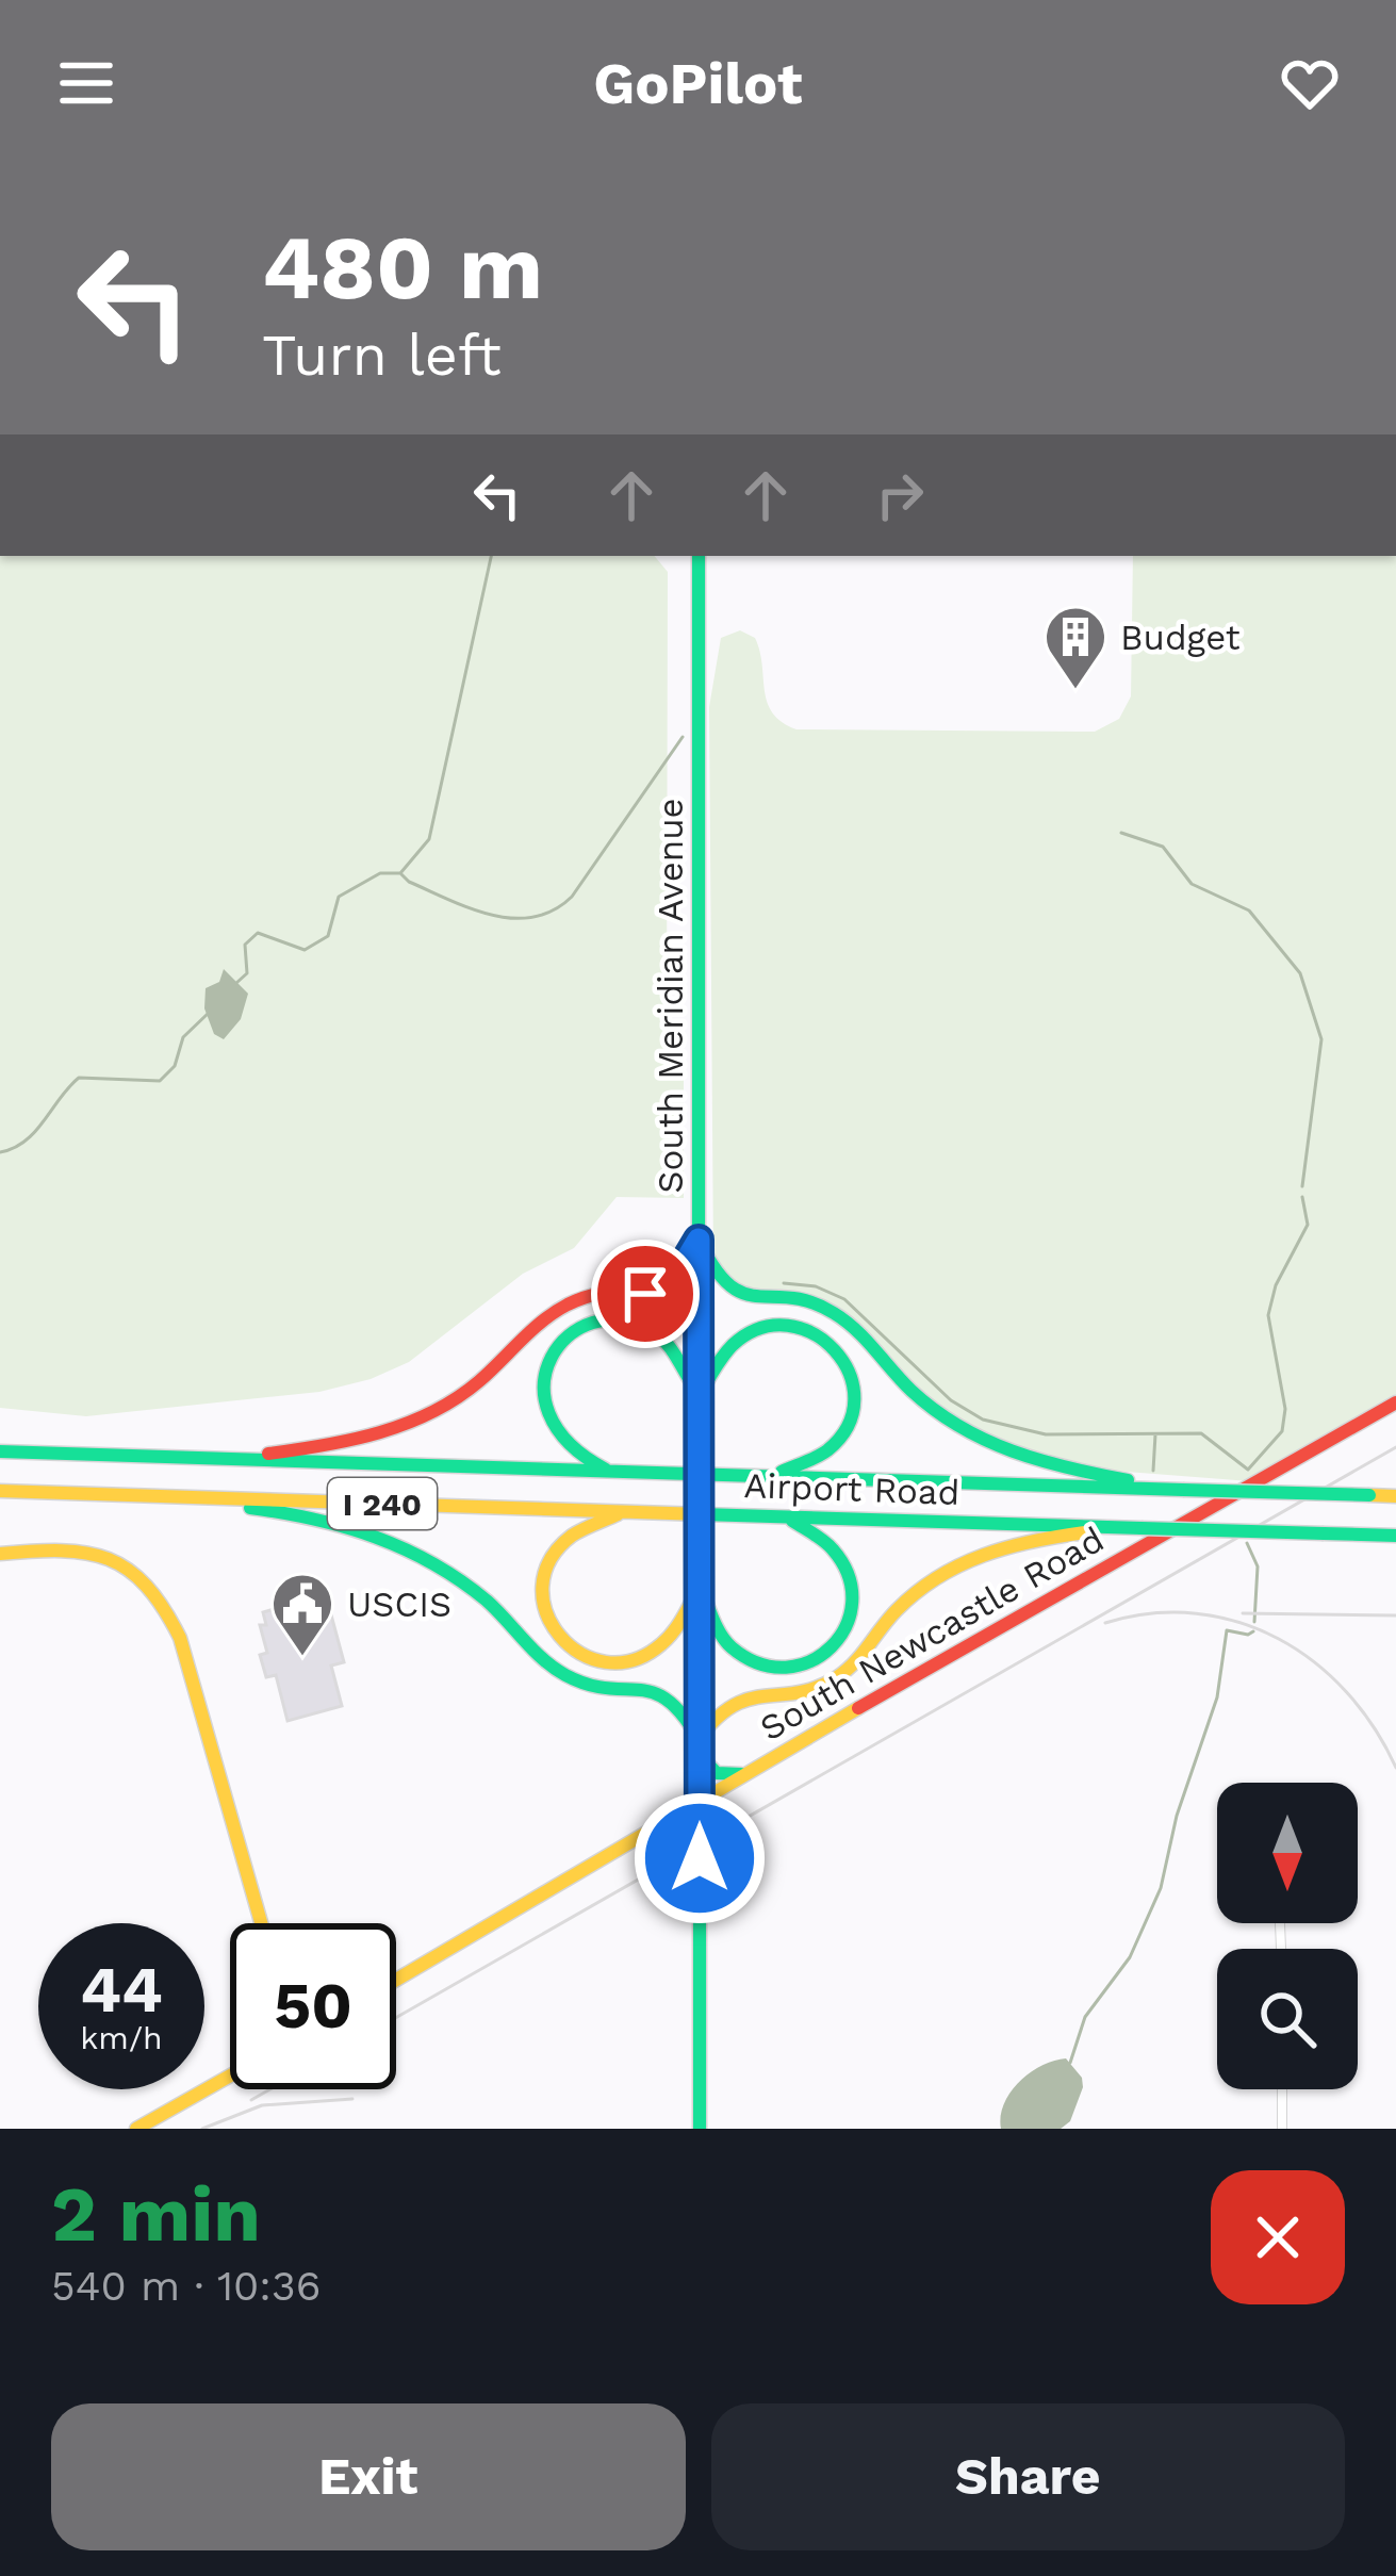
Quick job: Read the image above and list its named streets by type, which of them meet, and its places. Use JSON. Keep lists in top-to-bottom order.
{
  "streets": {
    "main road": [
      "South Meridian Avenue",
      "Airport Road",
      "I 240",
      "South Newcastle Road"
    ]
  },
  "crossings": [
    ["South Meridian Avenue", "South Newcastle Road"]
  ],
  "places": {
    "building": ["Budget"],
    "public building": ["USCIS"]
  },
  "north": "bottom",
  "page": {
    "header": "GoPilot",
    "turn": ["480 m", "Turn left"],
    "speed": "44 km/h",
    "limit": "50",
    "heading": ["2 min", "540 m · 10:36"],
    "buttons": ["Exit", "Share"]
  }
}
